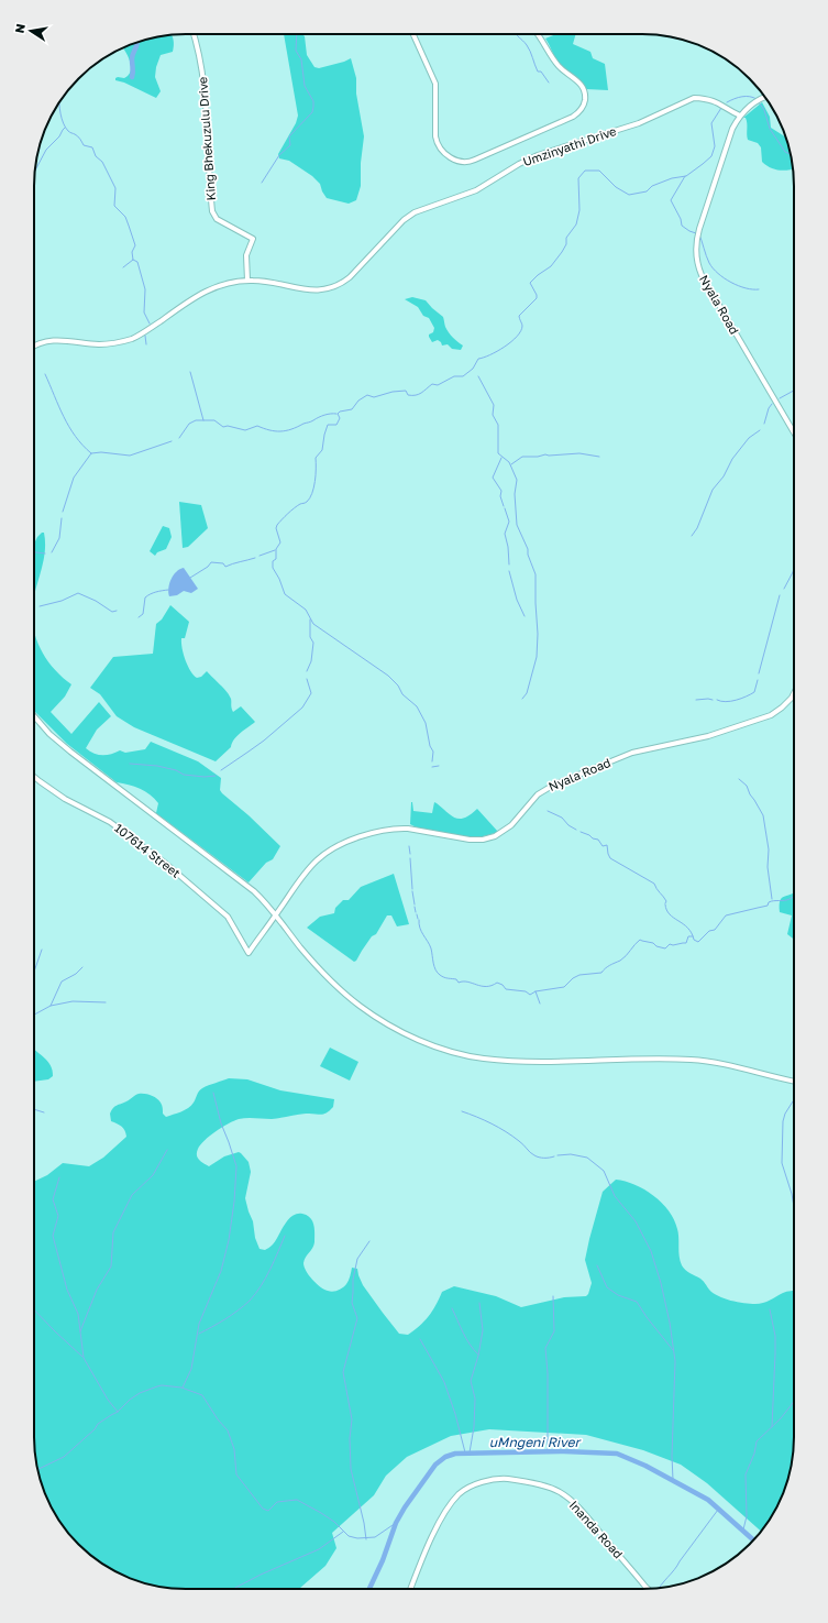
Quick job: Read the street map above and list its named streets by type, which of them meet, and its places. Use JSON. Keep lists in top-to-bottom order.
{
  "streets": {
    "street": [
      "King Bhekuzulu Drive",
      "Umzinyathi Drive",
      "Nyala Road",
      "107614 Street",
      "Inanda Road"
    ]
  },
  "crossings": [
    ["King Bhekuzulu Drive", "Umzinyathi Drive"],
    ["Umzinyathi Drive", "Nyala Road"],
    ["Nyala Road", "107614 Street"]
  ],
  "water": ["uMngeni River"],
  "north": "left"
}
